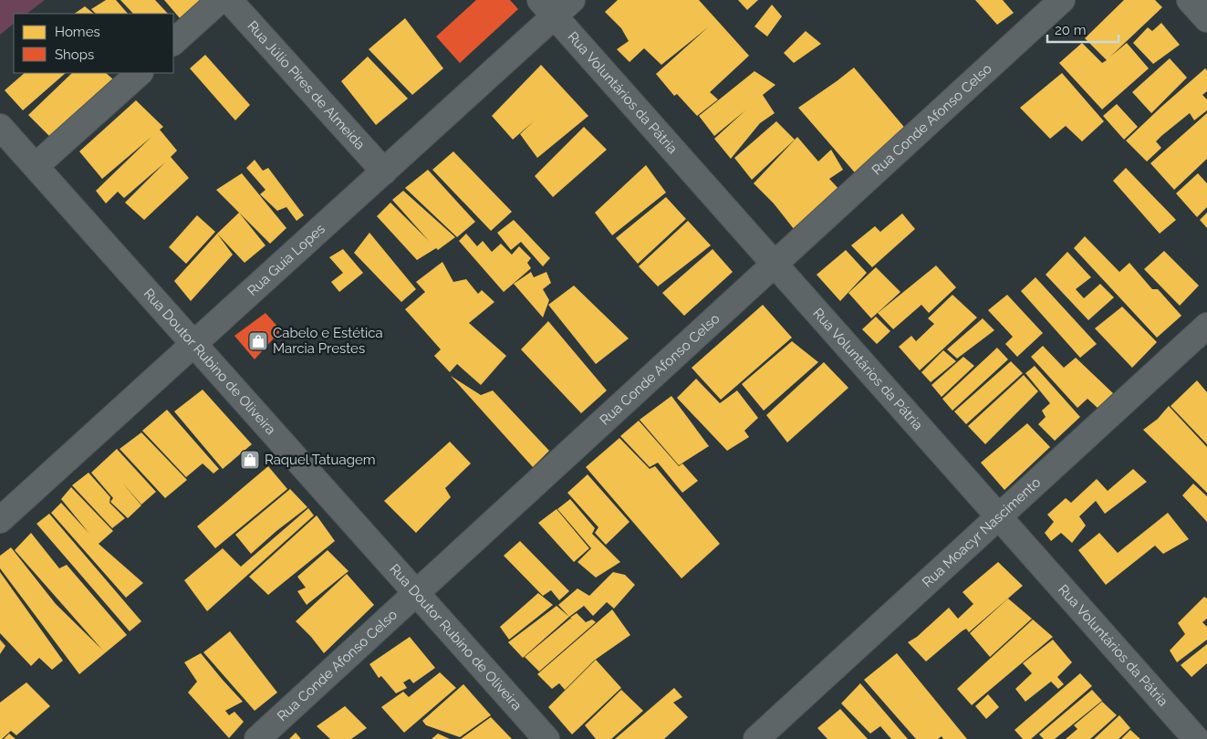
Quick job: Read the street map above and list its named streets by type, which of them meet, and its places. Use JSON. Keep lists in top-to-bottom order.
{
  "streets": {
    "street": [
      "Rua Júlio Pires de Almeida",
      "Rua Voluntários da Pátria",
      "Rua Conde Afonso Celso",
      "Rua Guia Lopes",
      "Rua Doutor Rubino de Oliveira",
      "Rua Moacyr Nascimento"
    ]
  },
  "crossings": [
    ["Rua Júlio Pires de Almeida", "Rua Guia Lopes"],
    ["Rua Voluntários da Pátria", "Rua Conde Afonso Celso"],
    ["Rua Voluntários da Pátria", "Rua Guia Lopes"],
    ["Rua Voluntários da Pátria", "Rua Moacyr Nascimento"],
    ["Rua Conde Afonso Celso", "Rua Doutor Rubino de Oliveira"],
    ["Rua Guia Lopes", "Rua Doutor Rubino de Oliveira"]
  ],
  "places": {
    "shop": ["Cabelo e Estética Marcia Prestes", "Raquel Tatuagem"]
  },
  "legend": ["Homes", "Shops"],
  "scale_bar": "20 m"
}
